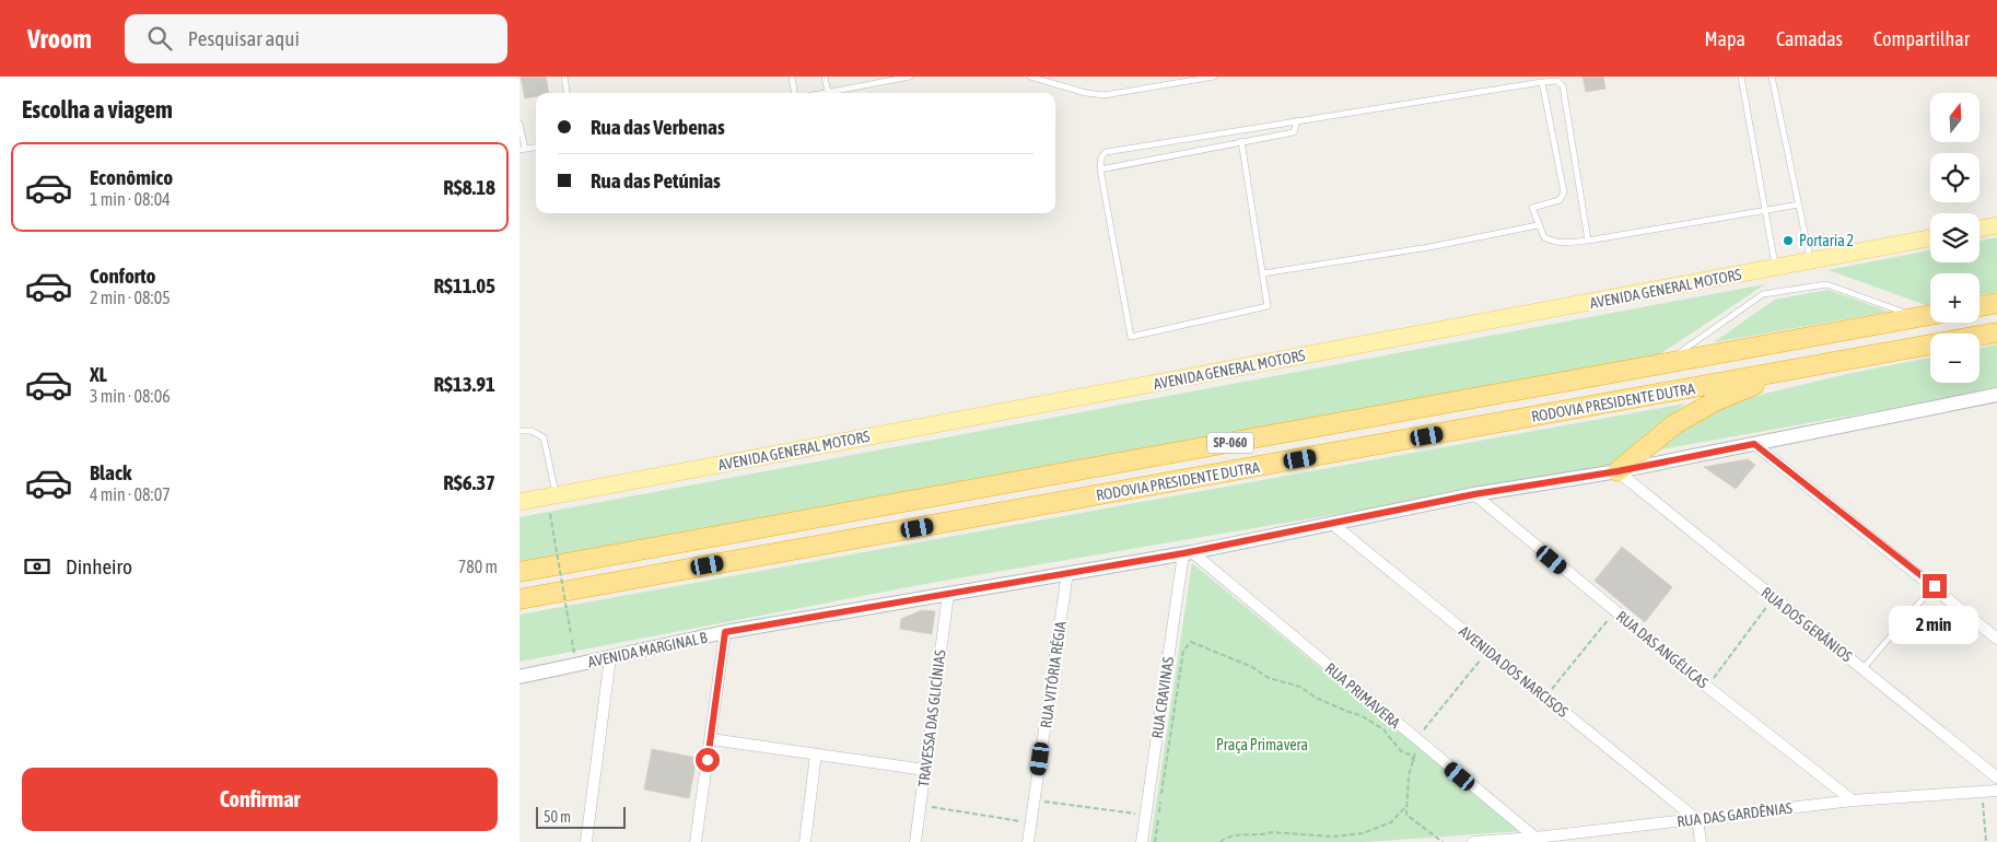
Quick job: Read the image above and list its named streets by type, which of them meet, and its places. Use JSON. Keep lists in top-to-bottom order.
{
  "streets": {
    "highway": ["RODOVIA PRESIDENTE DUTRA", "SP-060"],
    "main road": ["AVENIDA GENERAL MOTORS"],
    "street": [
      "RUA DOS GERÂNIOS",
      "AVENIDA MARGINAL B",
      "RUA DAS ANGÉLICAS",
      "AVENIDA DOS NARCISOS",
      "RUA VITÓRIA RÉGIA",
      "RUA PRIMAVERA",
      "RUA CRAVINAS",
      "TRAVESSA DAS GLICÍNIAS",
      "RUA DAS GARDÊNIAS"
    ]
  },
  "crossings": [
    ["RUA DOS GERÂNIOS", "AVENIDA MARGINAL B"],
    ["AVENIDA MARGINAL B", "RUA DAS ANGÉLICAS"],
    ["AVENIDA MARGINAL B", "AVENIDA DOS NARCISOS"],
    ["AVENIDA MARGINAL B", "RUA VITÓRIA RÉGIA"],
    ["AVENIDA MARGINAL B", "RUA PRIMAVERA"],
    ["AVENIDA MARGINAL B", "RUA CRAVINAS"],
    ["AVENIDA MARGINAL B", "TRAVESSA DAS GLICÍNIAS"],
    ["RUA DAS ANGÉLICAS", "RUA DAS GARDÊNIAS"],
    ["AVENIDA DOS NARCISOS", "RUA DAS GARDÊNIAS"],
    ["RUA PRIMAVERA", "RUA CRAVINAS"],
    ["RUA PRIMAVERA", "RUA DAS GARDÊNIAS"]
  ],
  "parks": ["Praça Primavera"],
  "places": ["Portaria 2"],
  "scale_bar": "50 m",
  "north": "top",
  "page": {
    "header": "Vroom",
    "search": "Pesquisar aqui",
    "nav": ["Mapa", "Camadas", "Compartilhar"],
    "heading": "Escolha a viagem",
    "map_buttons": ["+", "−"],
    "banner": ["Rua das Verbenas", "Rua das Petúnias"],
    "list": [
      {
        "name": "Econômico",
        "note": "1 min · 08:04",
        "value": "R$8.18"
      },
      {
        "name": "Conforto",
        "note": "2 min · 08:05",
        "value": "R$11.05"
      },
      {
        "name": "XL",
        "note": "3 min · 08:06",
        "value": "R$13.91"
      },
      {
        "name": "Black",
        "note": "4 min · 08:07",
        "value": "R$6.37"
      }
    ],
    "pay": ["Dinheiro", "780 m"],
    "bubble": "2 min",
    "buttons": "Confirmar",
    "scale": "50 m"
  }
}
